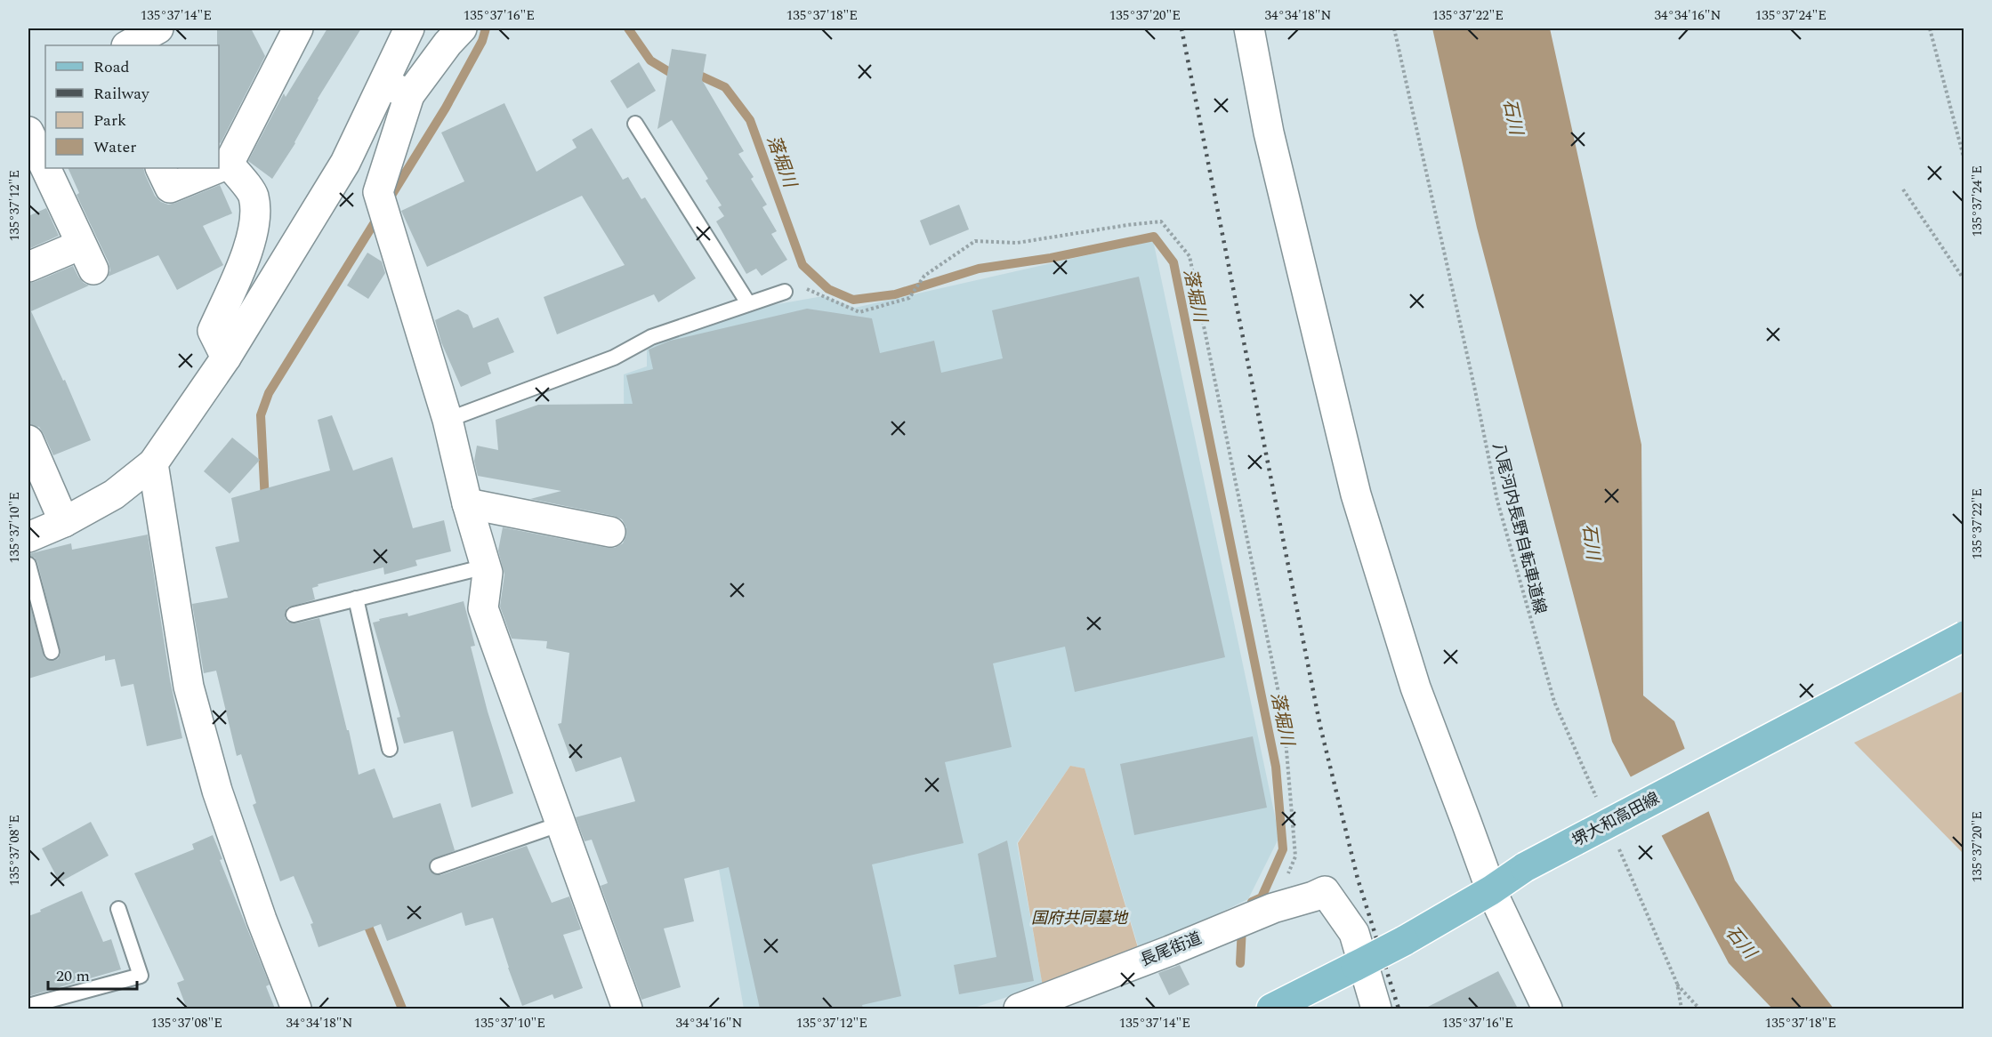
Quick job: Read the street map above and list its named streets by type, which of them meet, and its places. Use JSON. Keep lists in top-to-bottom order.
{
  "streets": {
    "main road": ["堺大和高田線"],
    "street": ["長尾街道"],
    "path": ["八尾河内長野自転車道線"]
  },
  "water": ["石川", "落堀川"],
  "parks": ["国府共同墓地"],
  "legend": [
    "Road",
    "Railway",
    "Park",
    "Water"
  ],
  "scale_bar": "20 m",
  "coordinates": [
    "135°37'14\"E",
    "135°37'16\"E",
    "135°37'18\"E",
    "135°37'20\"E",
    "34°34'18\"N",
    "135°37'22\"E",
    "34°34'16\"N",
    "135°37'24\"E",
    "135°37'12\"E",
    "135°37'10\"E",
    "135°37'08\"E"
  ]
}
